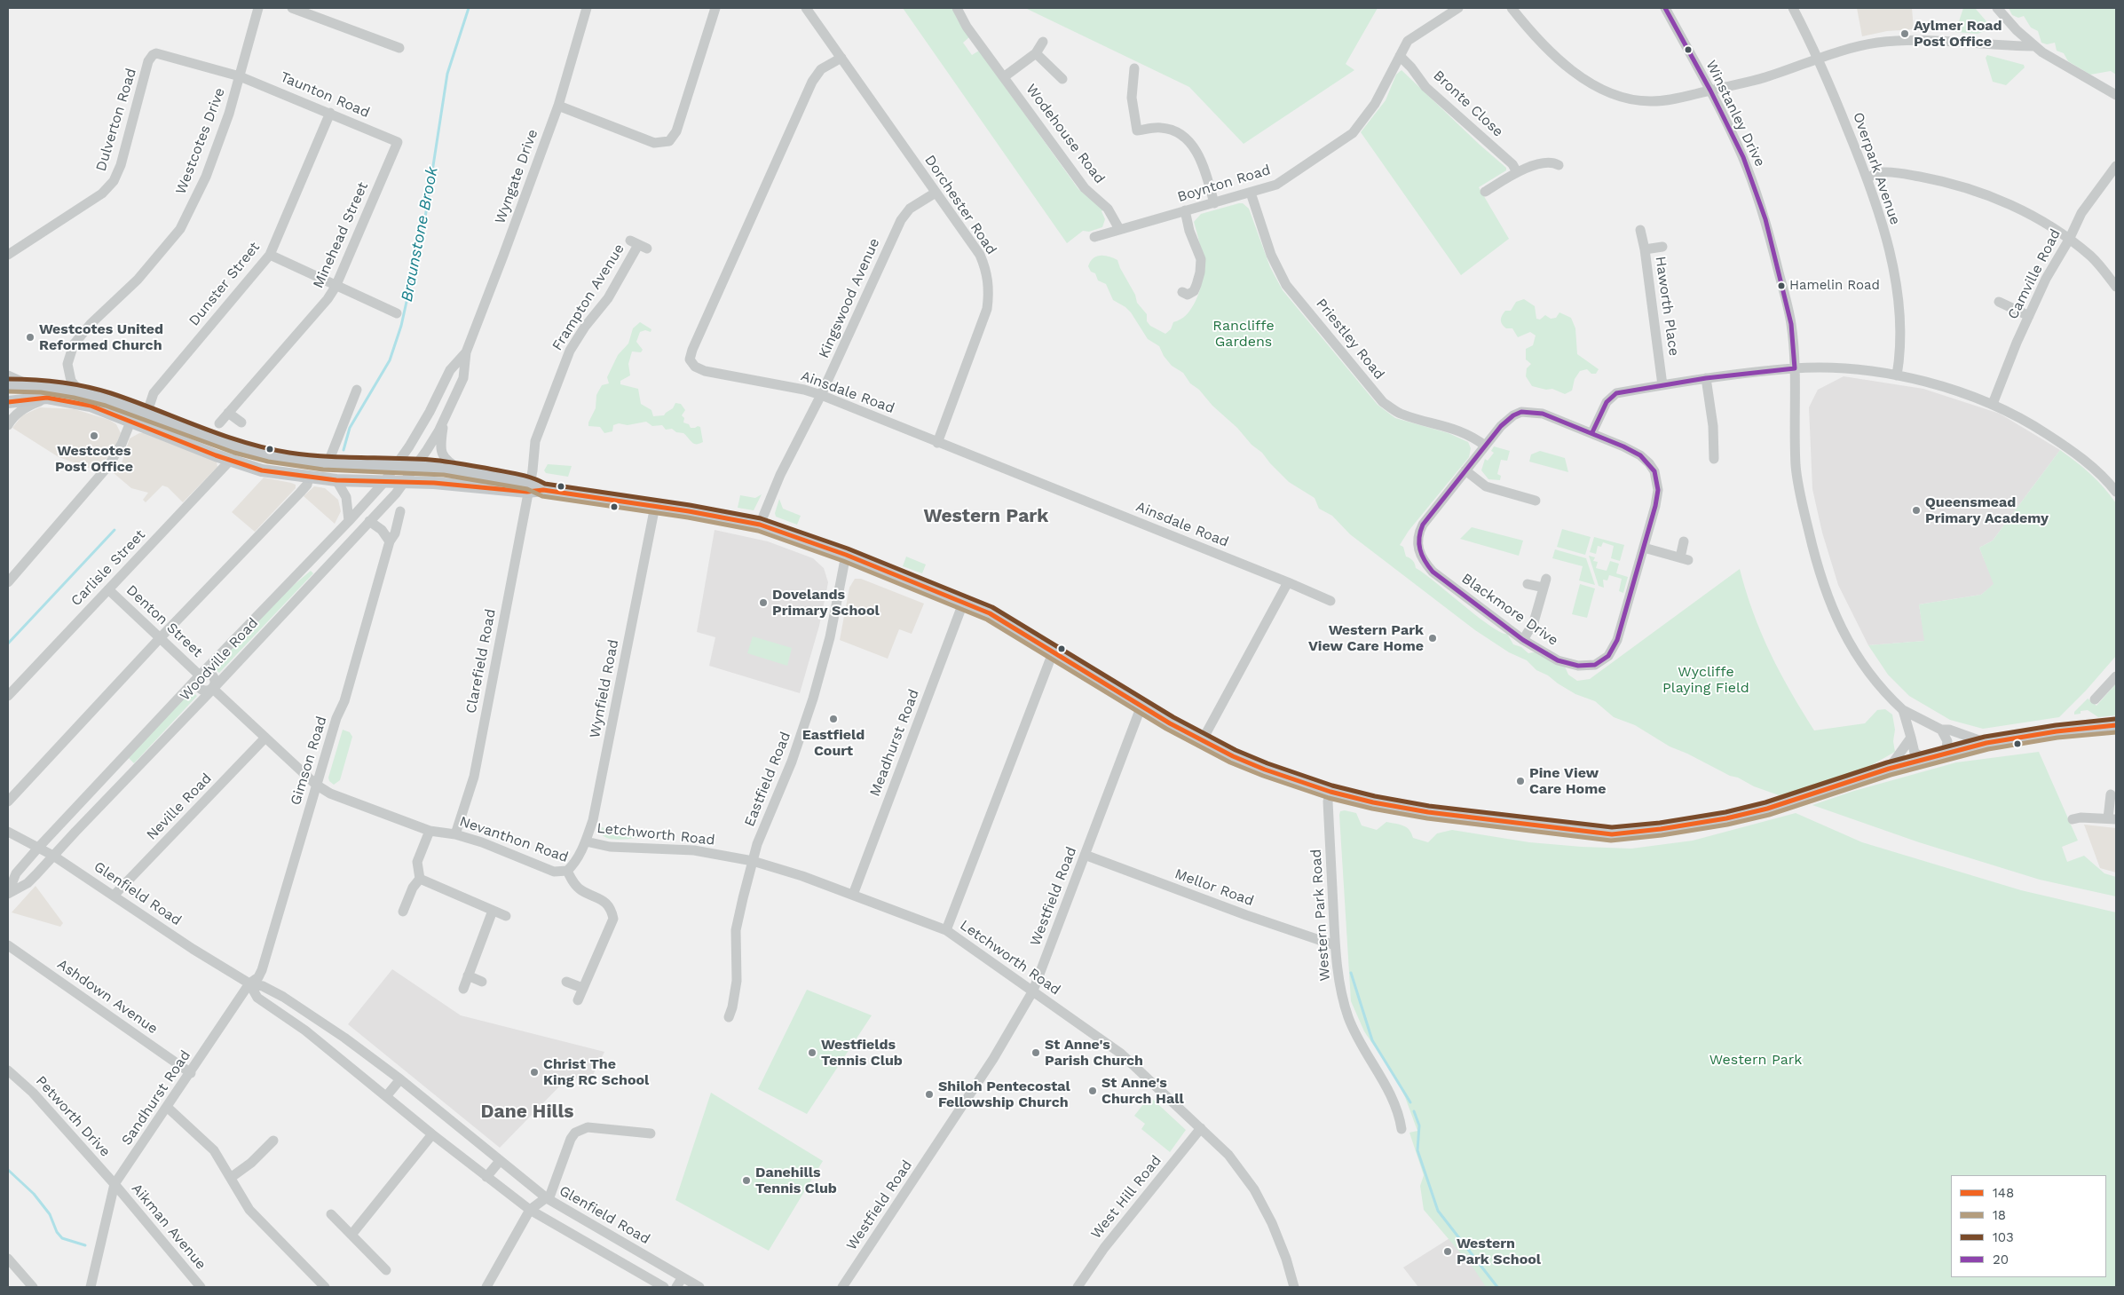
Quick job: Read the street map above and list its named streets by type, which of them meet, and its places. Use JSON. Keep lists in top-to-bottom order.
{
  "streets": {
    "street": [
      "Taunton Road",
      "Bronte Close",
      "Winstanley Drive",
      "Dulverton Road",
      "Wodehouse Road",
      "Westcotes Drive",
      "Overpark Avenue",
      "Wyngate Drive",
      "Boynton Road",
      "Dorchester Road",
      "Minehead Street",
      "Camville Road",
      "Dunster Street",
      "Frampton Avenue",
      "Kingswood Avenue",
      "Haworth Place",
      "Priestley Road",
      "Ainsdale Road",
      "Carlisle Street",
      "Blackmore Drive",
      "Denton Street",
      "Woodville Road",
      "Clarefield Road",
      "Wynfield Road",
      "Meadhurst Road",
      "Gimson Road",
      "Eastfield Road",
      "Neville Road",
      "Letchworth Road",
      "Nevanthon Road",
      "Mellor Road",
      "Glenfield Road",
      "Westfield Road",
      "Western Park Road",
      "Ashdown Avenue",
      "Sandhurst Road",
      "Petworth Drive",
      "West Hill Road",
      "Aikman Avenue"
    ]
  },
  "crossings": [
    ["Taunton Road", "Dulverton Road"],
    ["Taunton Road", "Westcotes Drive"],
    ["Taunton Road", "Minehead Street"],
    ["Taunton Road", "Dunster Street"],
    ["Bronte Close", "Boynton Road"],
    ["Dulverton Road", "Westcotes Drive"],
    ["Wodehouse Road", "Boynton Road"],
    ["Wyngate Drive", "Woodville Road"],
    ["Boynton Road", "Priestley Road"],
    ["Dorchester Road", "Kingswood Avenue"],
    ["Dorchester Road", "Ainsdale Road"],
    ["Frampton Avenue", "Clarefield Road"],
    ["Kingswood Avenue", "Ainsdale Road"],
    ["Priestley Road", "Blackmore Drive"],
    ["Carlisle Street", "Denton Street"],
    ["Denton Street", "Woodville Road"],
    ["Denton Street", "Gimson Road"],
    ["Denton Street", "Neville Road"],
    ["Denton Street", "Nevanthon Road"],
    ["Woodville Road", "Glenfield Road"],
    ["Clarefield Road", "Nevanthon Road"],
    ["Wynfield Road", "Letchworth Road"],
    ["Wynfield Road", "Nevanthon Road"],
    ["Meadhurst Road", "Letchworth Road"],
    ["Gimson Road", "Nevanthon Road"],
    ["Gimson Road", "Glenfield Road"],
    ["Gimson Road", "Sandhurst Road"],
    ["Eastfield Road", "Letchworth Road"],
    ["Neville Road", "Glenfield Road"],
    ["Letchworth Road", "Westfield Road"],
    ["Letchworth Road", "West Hill Road"],
    ["Mellor Road", "Westfield Road"],
    ["Mellor Road", "Western Park Road"],
    ["Glenfield Road", "Sandhurst Road"],
    ["Ashdown Avenue", "Sandhurst Road"],
    ["Sandhurst Road", "Petworth Drive"],
    ["Sandhurst Road", "Aikman Avenue"],
    ["Petworth Drive", "Aikman Avenue"]
  ],
  "districts": ["Western Park", "Dane Hills"],
  "water": ["Braunstone Brook"],
  "parks": ["Rancliffe Gardens", "Wycliffe Playing Field", "Western Park"],
  "places": [
    "Aylmer Road Post Office",
    "Hamelin Road",
    "Westcotes United Reformed Church",
    "Westcotes Post Office",
    "Queensmead Primary Academy",
    "Dovelands Primary School",
    "Western Park View Care Home",
    "Eastfield Court",
    "Pine View Care Home",
    "Westfields Tennis Club",
    "St Anne's Parish Church",
    "Christ The King RC School",
    "St Anne's Church Hall",
    "Shiloh Pentecostal Fellowship Church",
    "Danehills Tennis Club",
    "Western Park School"
  ],
  "lines": [
    "transit line 20",
    "transit line 103",
    "transit line 18",
    "transit line 148"
  ],
  "legend": [
    "148",
    "18",
    "103",
    "20"
  ]
}
